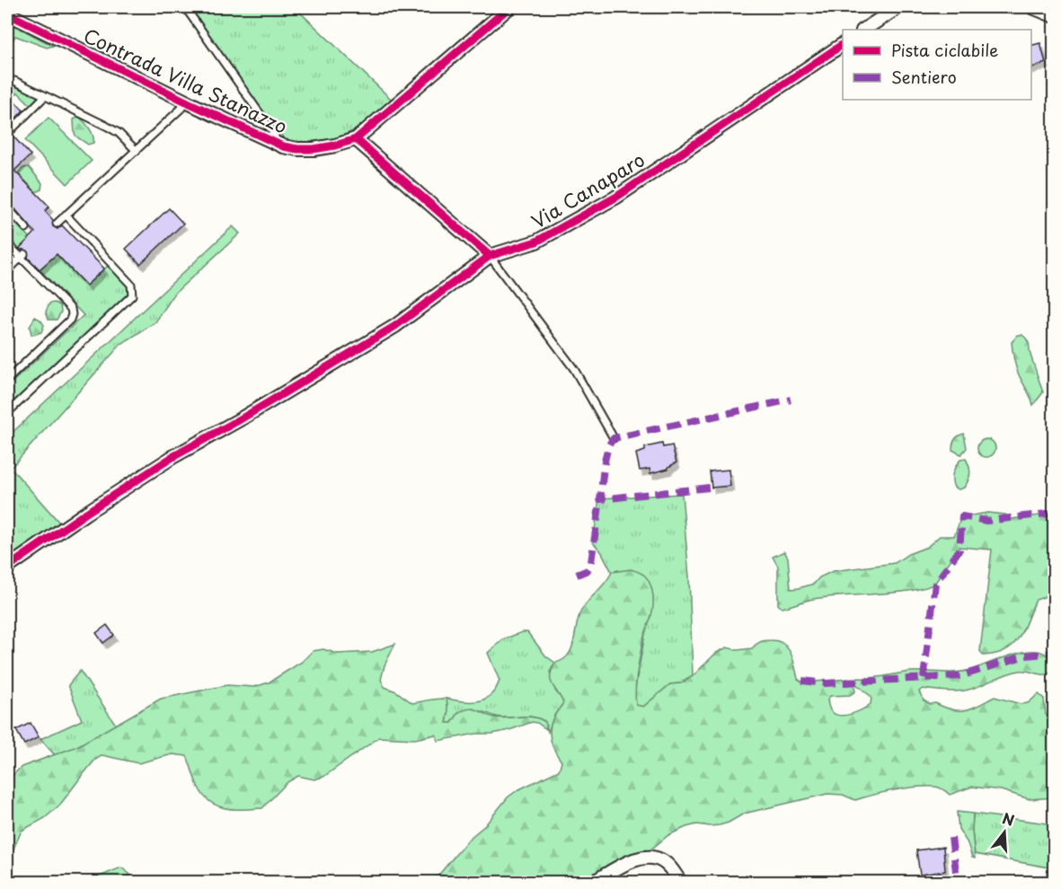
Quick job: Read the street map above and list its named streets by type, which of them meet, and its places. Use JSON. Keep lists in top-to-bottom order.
{
  "streets": {
    "street": ["Contrada Villa Stanazzo", "Via Canaparo"]
  },
  "legend": ["Pista ciclabile", "Sentiero"],
  "north": "top"
}
